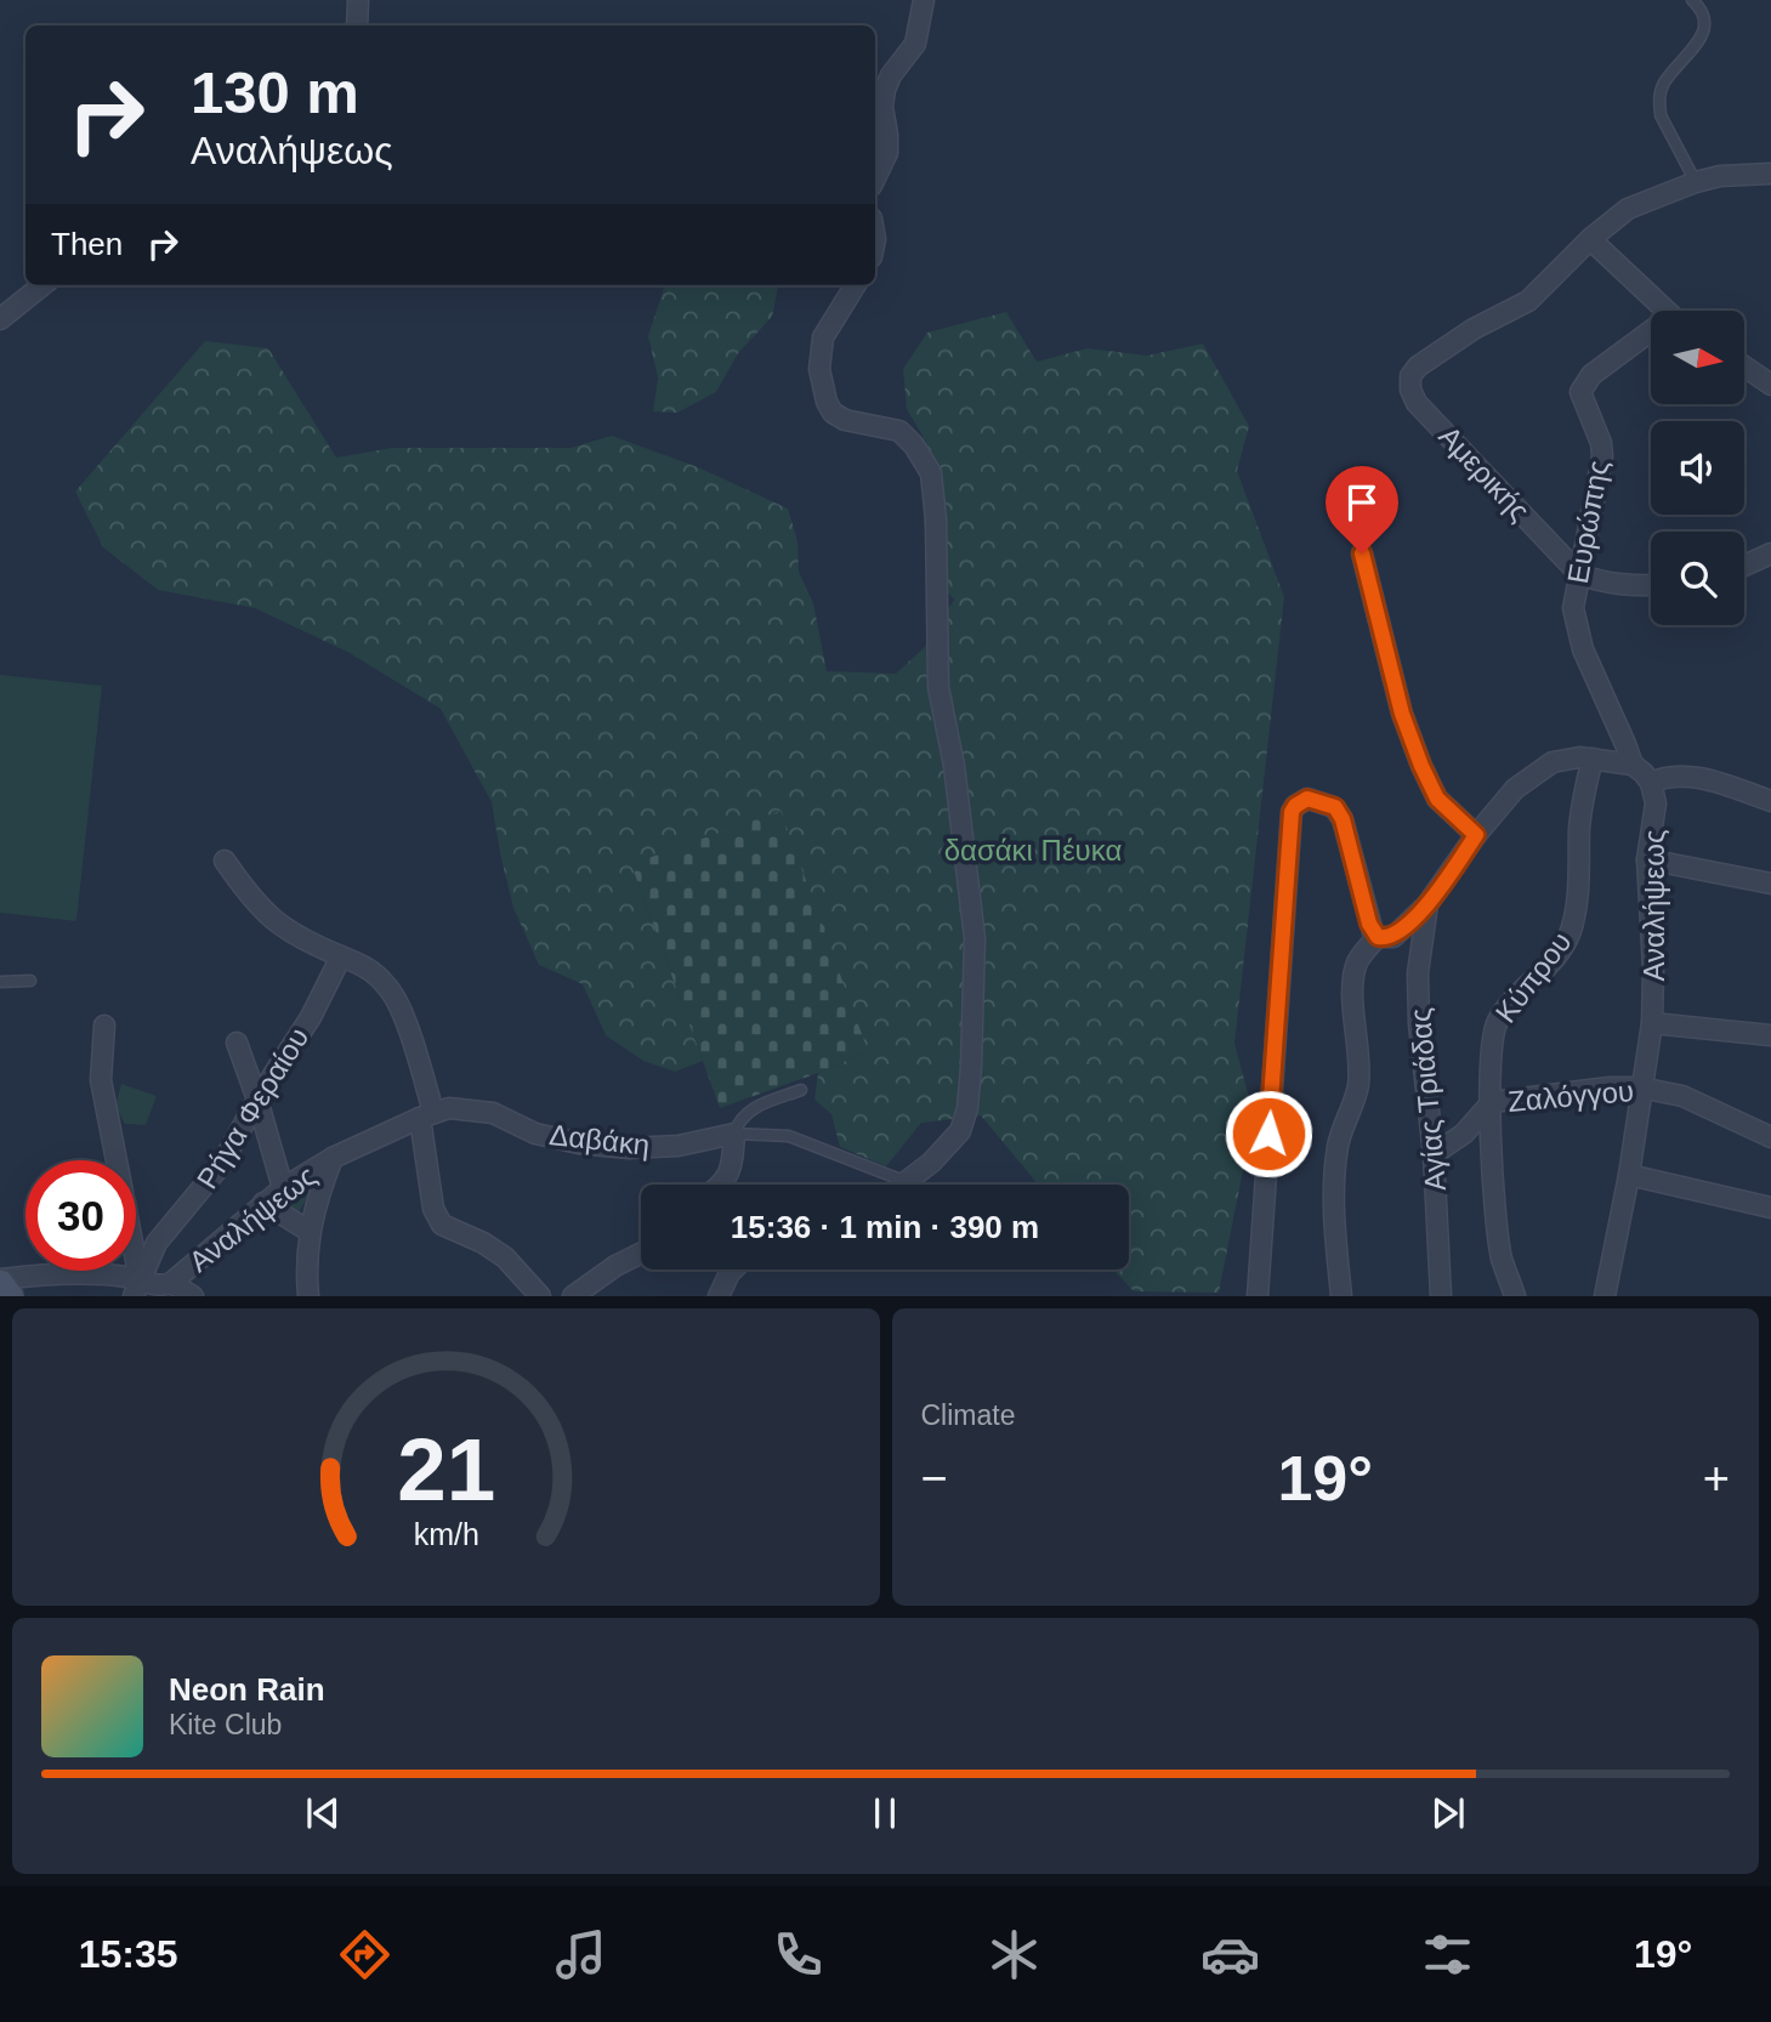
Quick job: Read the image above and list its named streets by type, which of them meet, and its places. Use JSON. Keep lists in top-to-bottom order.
{
  "streets": {
    "street": [
      "Αμερικής",
      "Ευρώπης",
      "Αναλήψεως",
      "Κύπρου",
      "Ζαλόγγου",
      "Αγίας Τριάδας",
      "Ρήγα Φεραίου",
      "Δαβάκη"
    ]
  },
  "crossings": [
    ["Αμερικής", "Ευρώπης"],
    ["Αναλήψεως", "Ζαλόγγου"],
    ["Αναλήψεως", "Ρήγα Φεραίου"],
    ["Αναλήψεως", "Δαβάκη"],
    ["Κύπρου", "Ζαλόγγου"],
    ["Ζαλόγγου", "Αγίας Τριάδας"]
  ],
  "parks": ["δασάκι Πέυκα"],
  "north": "right",
  "page": {
    "turn": ["130 m", "Αναλήψεως"],
    "then": "Then",
    "limit": "30",
    "trip": "15:36 · 1 min · 390 m",
    "tile": "Climate",
    "heat": ["−", "19°", "+"],
    "song": ["Neon Rain", "Kite Club"],
    "tabs": ["15:35", "19°"],
    "gauge": ["21", "km/h"]
  }
}
